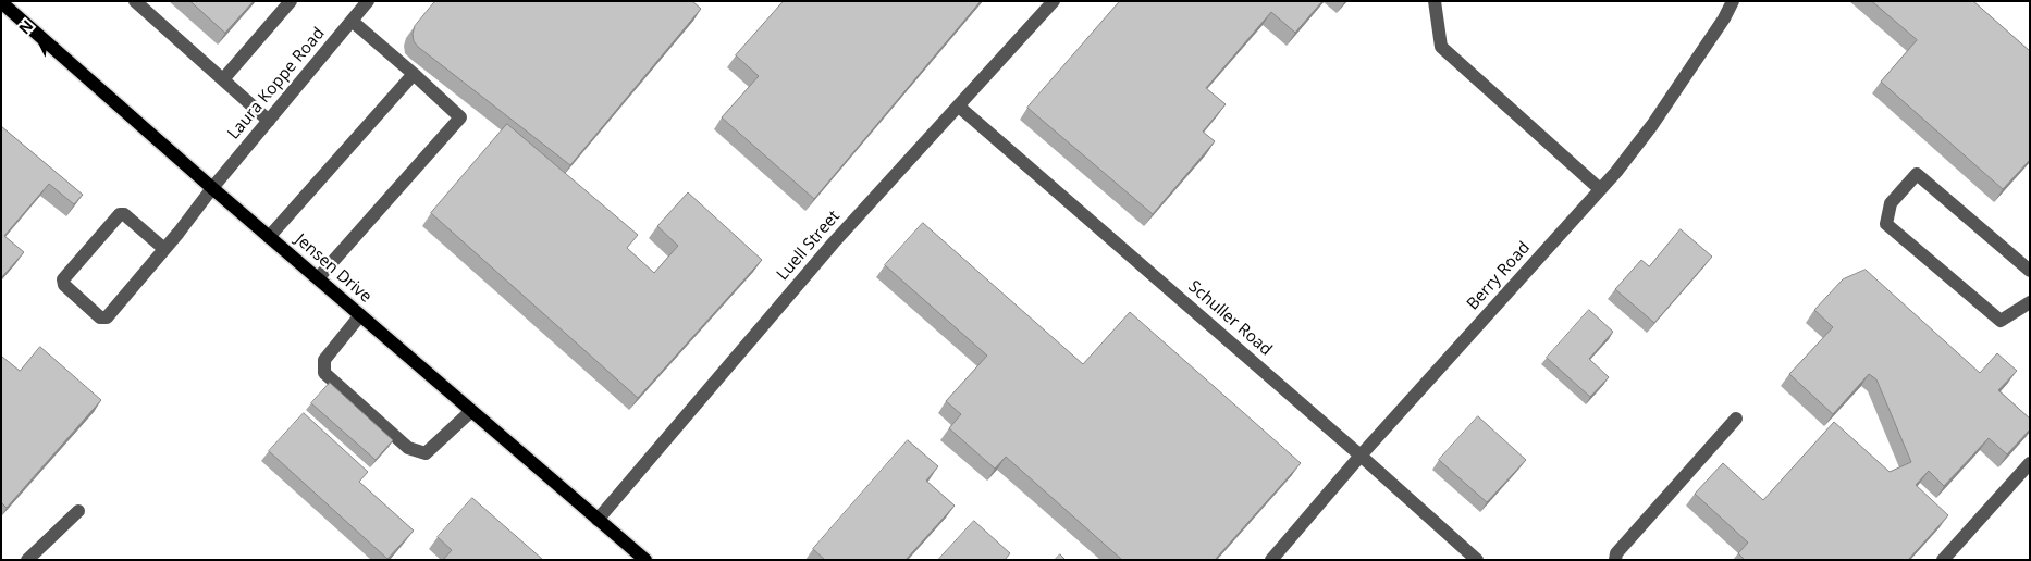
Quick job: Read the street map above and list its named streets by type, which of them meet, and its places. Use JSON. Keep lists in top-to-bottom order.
{
  "streets": {
    "main road": ["Jensen Drive"],
    "street": [
      "Laura Koppe Road",
      "Luell Street",
      "Berry Road",
      "Schuller Road"
    ]
  },
  "crossings": [
    ["Laura Koppe Road", "Jensen Drive"],
    ["Luell Street", "Jensen Drive"],
    ["Luell Street", "Schuller Road"],
    ["Berry Road", "Schuller Road"]
  ],
  "north": "top left"
}
